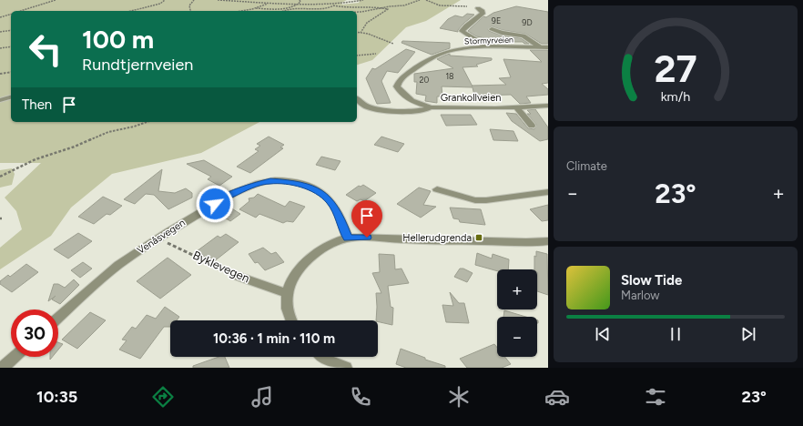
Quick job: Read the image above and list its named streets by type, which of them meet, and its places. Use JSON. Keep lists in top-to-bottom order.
{
  "streets": {
    "street": [
      "Stormyrveien",
      "Grankollveien",
      "Venåsvegen",
      "Byklevegen"
    ]
  },
  "crossings": [
    ["Stormyrveien", "Grankollveien"],
    ["Venåsvegen", "Byklevegen"]
  ],
  "places": {
    "transit": ["Hellerudgrenda"]
  },
  "house_numbers": [
    "9E",
    "9D",
    "18",
    "20"
  ],
  "page": {
    "turn": ["100 m", "Rundtjernveien"],
    "then": "Then",
    "tile": "Climate",
    "heat": ["−", "23°", "+"],
    "song": ["Slow Tide", "Marlow"],
    "map_buttons": ["+", "−"],
    "limit": "30",
    "trip": "10:36 · 1 min · 110 m",
    "tabs": ["10:35", "23°"],
    "gauge": ["27", "km/h"]
  }
}
